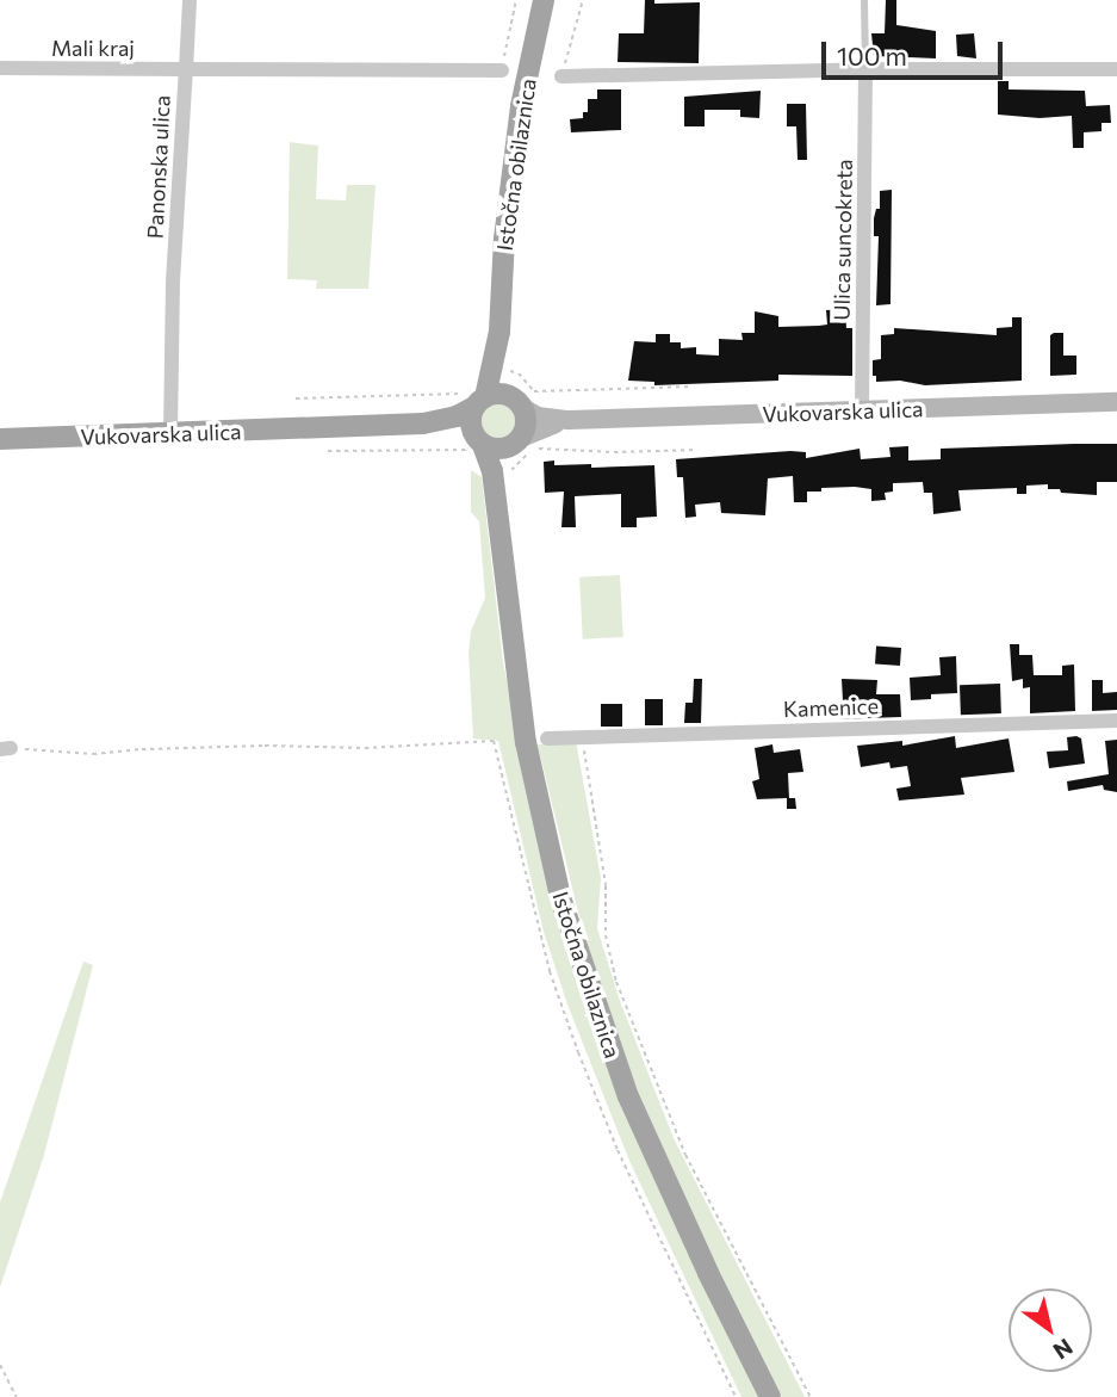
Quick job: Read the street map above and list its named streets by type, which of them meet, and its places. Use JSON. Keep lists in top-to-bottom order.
{
  "streets": {
    "main road": ["Istočna obilaznica", "Vukovarska ulica"],
    "street": [
      "Mali kraj",
      "Panonska ulica",
      "Ulica suncokreta",
      "Kamenice"
    ]
  },
  "crossings": [
    ["Mali kraj", "Panonska ulica"],
    ["Istočna obilaznica", "Vukovarska ulica"],
    ["Panonska ulica", "Vukovarska ulica"],
    ["Ulica suncokreta", "Vukovarska ulica"]
  ],
  "scale_bar": "100 m",
  "north": "bottom right"
}
